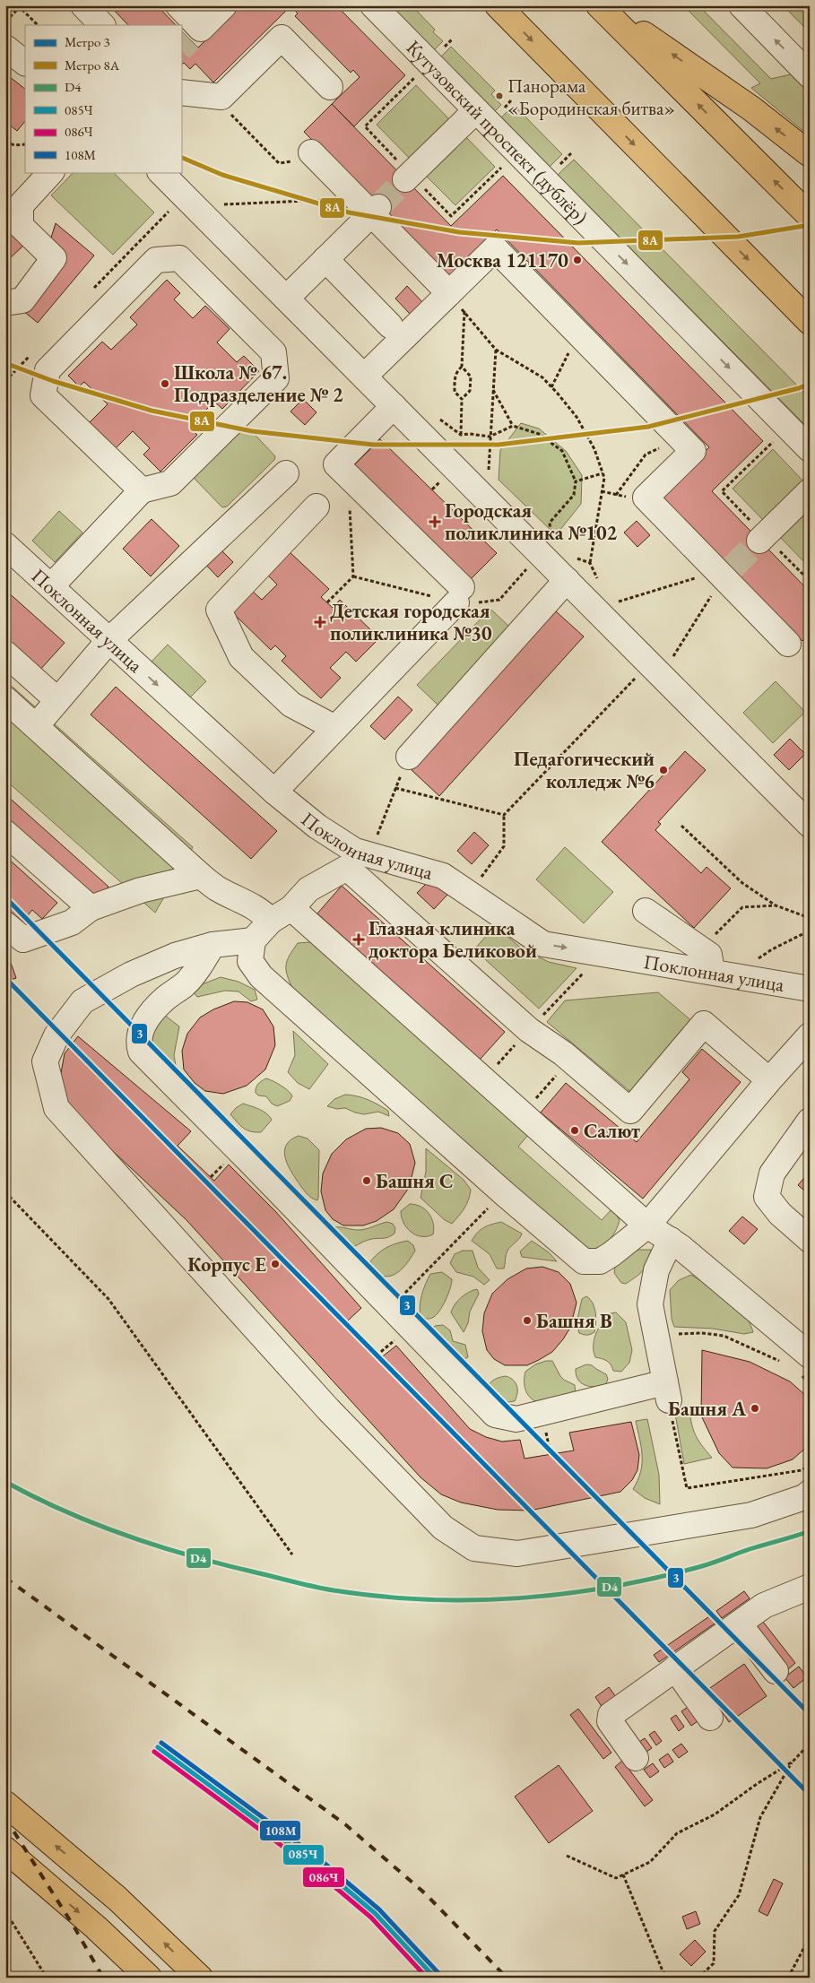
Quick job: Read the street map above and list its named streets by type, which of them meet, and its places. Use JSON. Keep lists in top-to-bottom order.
{
  "streets": {
    "street": ["Кутузовский проспект (дублёр)", "Поклонная улица"]
  },
  "places": {
    "other": [
      "Панорама «Бородинская битва»",
      "Москва 121170",
      "Школа № 67. Подразделение № 2",
      "Педагогический колледж №6",
      "Салют",
      "Башня C",
      "Корпус E",
      "Башня B",
      "Башня А"
    ],
    "health": ["Городская поликлиника №102", "Детская городская поликлиника №30", "Глазная клиника доктора Беликовой"]
  },
  "lines": [
    "metro line 8А",
    "metro line 3",
    "transit line D4",
    "transit line 108М",
    "transit line 085Ч",
    "transit line 086Ч"
  ],
  "legend": [
    "Метро 3",
    "Метро 8А",
    "D4",
    "085Ч",
    "086Ч",
    "108М"
  ]
}
